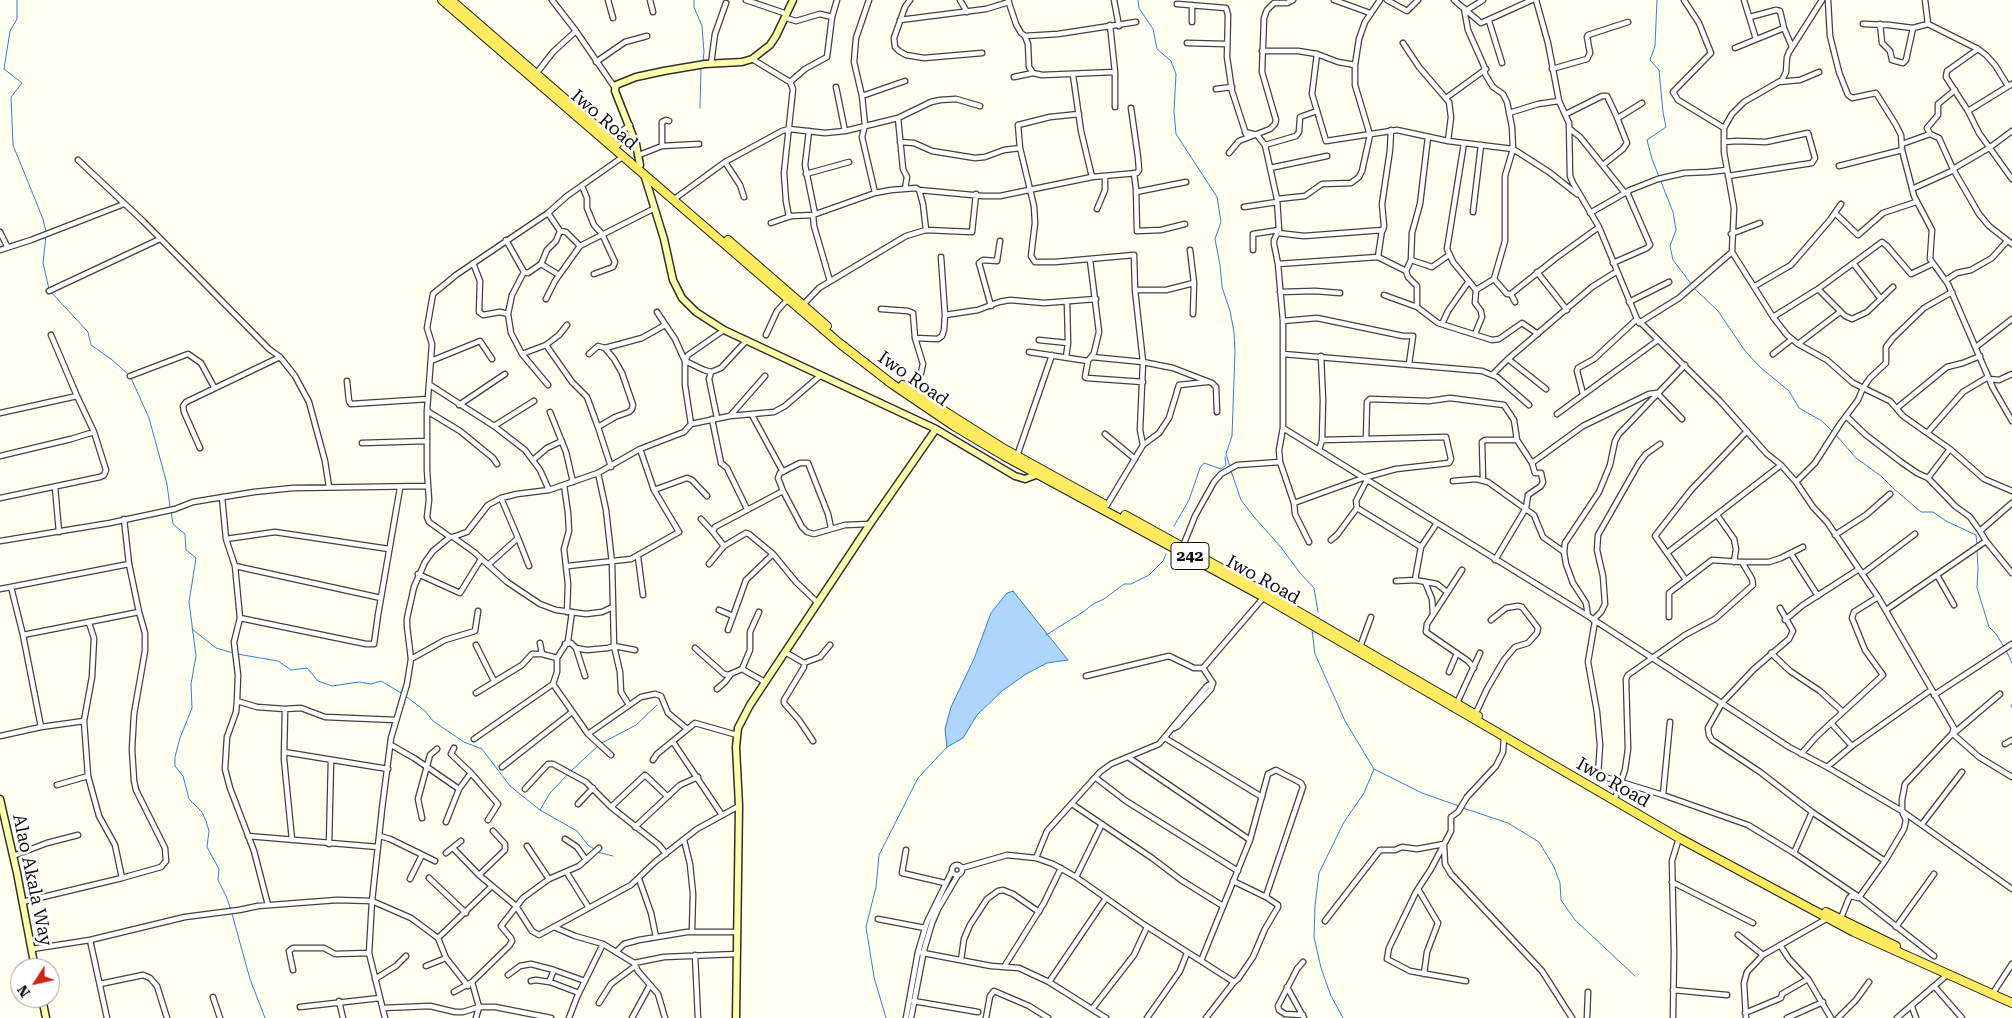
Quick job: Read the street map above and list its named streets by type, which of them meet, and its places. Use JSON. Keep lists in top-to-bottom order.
{
  "streets": {
    "main road": ["Iwo Road", "242"],
    "street": ["Alao Akala Way"]
  },
  "north": "bottom left"
}
